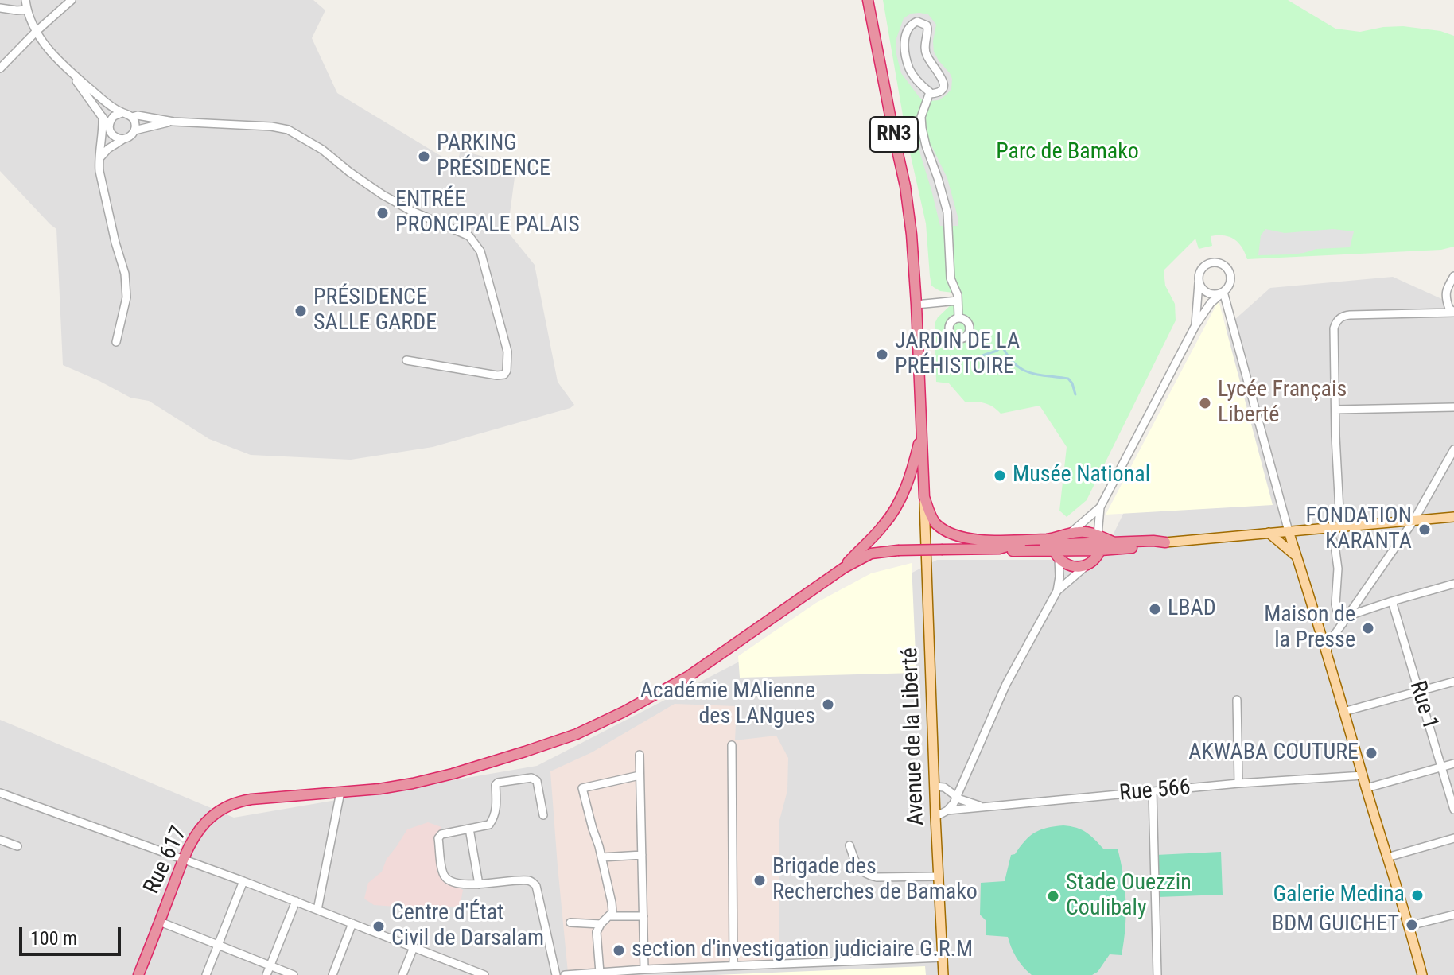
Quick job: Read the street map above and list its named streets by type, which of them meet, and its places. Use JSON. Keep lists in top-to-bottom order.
{
  "streets": {
    "highway": ["RN3", "Rue 617"],
    "main road": ["Avenue de la Liberté"],
    "street": ["Rue 1", "Rue 566"]
  },
  "parks": ["Parc de Bamako"],
  "places": [
    "PARKING PRÉSIDENCE",
    "ENTRÉE PRONCIPALE PALAIS",
    "PRÉSIDENCE SALLE GARDE",
    "JARDIN DE LA PRÉHISTOIRE",
    "Lycée Français Liberté",
    "Musée National",
    "FONDATION KARANTA",
    "LBAD",
    "Maison de la Presse",
    "Académie MAlienne des LANgues",
    "AKWABA COUTURE",
    "Brigade des Recherches de Bamako",
    "Galerie Medina",
    "Stade Ouezzin Coulibaly",
    "BDM GUICHET",
    "Centre d'État Civil de Darsalam",
    "section d'investigation judiciaire G.R.M"
  ],
  "scale_bar": "100 m"
}
